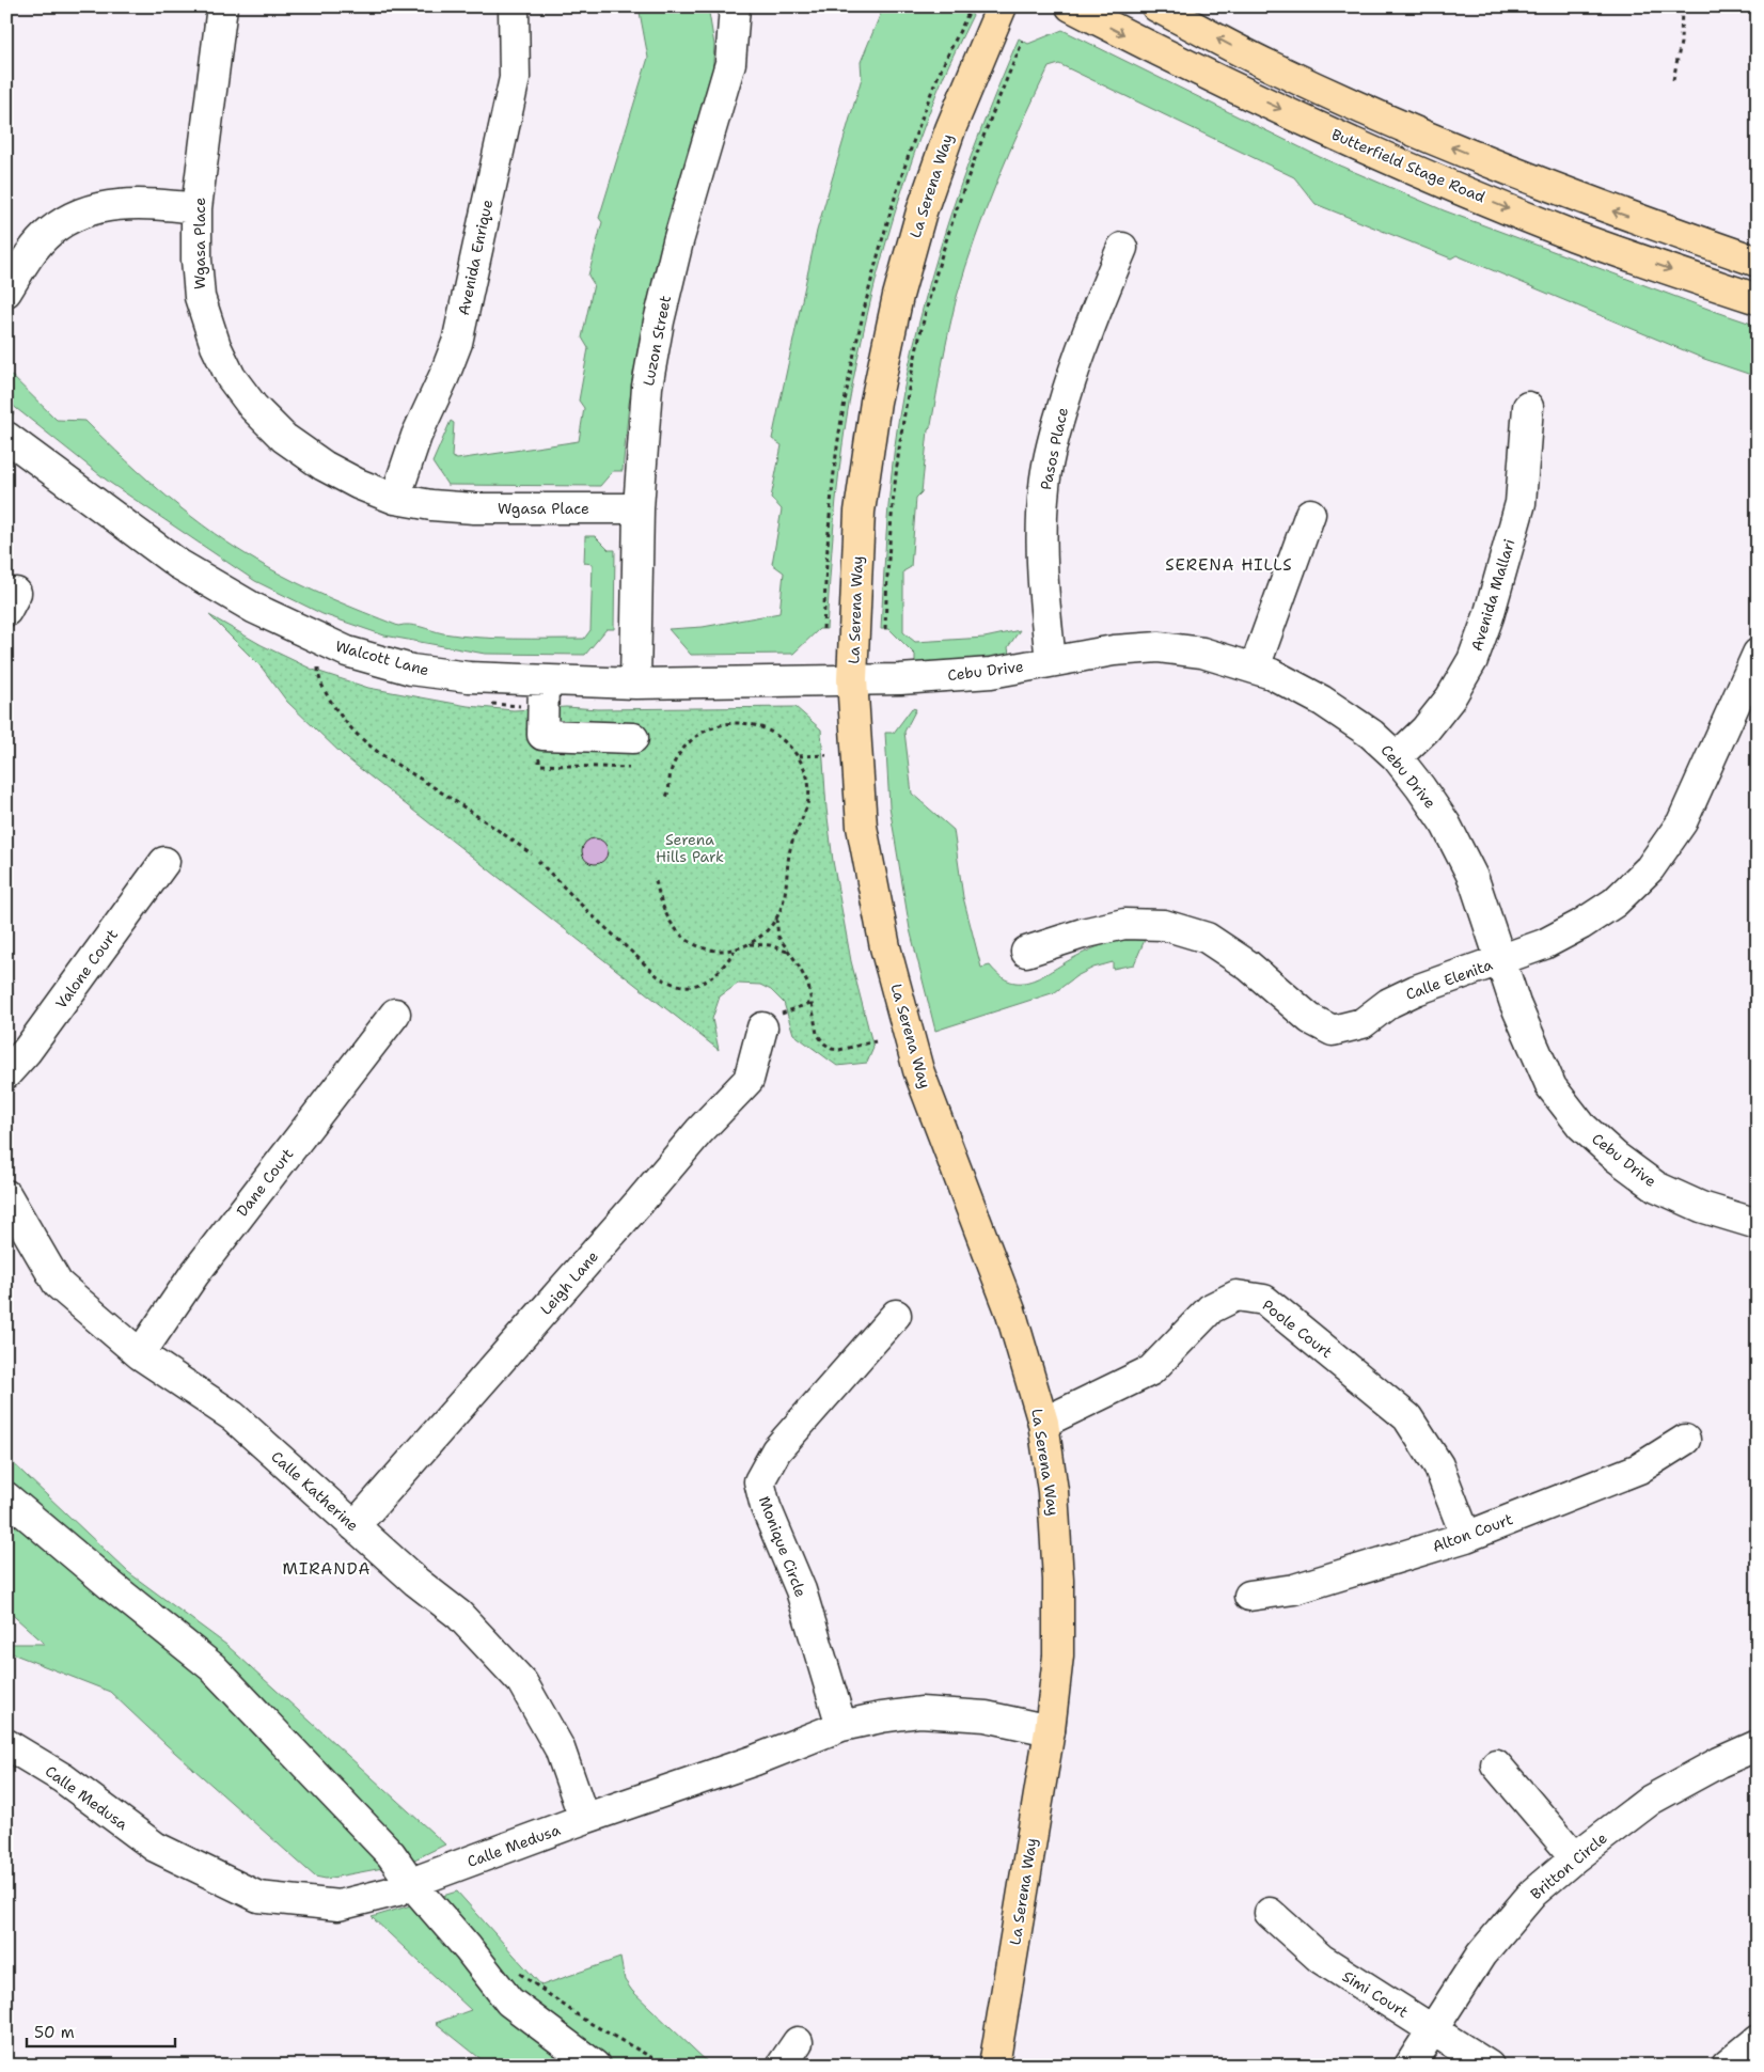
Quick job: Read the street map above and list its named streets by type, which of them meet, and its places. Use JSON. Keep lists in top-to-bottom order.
{
  "streets": {
    "main road": ["Butterfield Stage Road", "La Serena Way"],
    "street": [
      "Wgasa Place",
      "Avenida Enrique",
      "Luzon Street",
      "Pasos Place",
      "Avenida Mallari",
      "Walcott Lane",
      "Cebu Drive",
      "Valone Court",
      "Calle Elenita",
      "Dane Court",
      "Leigh Lane",
      "Poole Court",
      "Calle Katherine",
      "Alton Court",
      "Monique Circle",
      "Calle Medusa",
      "Britton Circle",
      "Simi Court"
    ]
  },
  "crossings": [
    ["La Serena Way", "Walcott Lane"],
    ["La Serena Way", "Cebu Drive"],
    ["La Serena Way", "Poole Court"],
    ["La Serena Way", "Calle Medusa"],
    ["Wgasa Place", "Avenida Enrique"],
    ["Wgasa Place", "Luzon Street"],
    ["Luzon Street", "Walcott Lane"],
    ["Pasos Place", "Cebu Drive"],
    ["Avenida Mallari", "Cebu Drive"],
    ["Walcott Lane", "Cebu Drive"],
    ["Cebu Drive", "Calle Elenita"],
    ["Dane Court", "Calle Katherine"],
    ["Leigh Lane", "Calle Katherine"],
    ["Poole Court", "Alton Court"],
    ["Calle Katherine", "Calle Medusa"],
    ["Monique Circle", "Calle Medusa"],
    ["Britton Circle", "Simi Court"]
  ],
  "districts": ["SERENA HILLS", "MIRANDA"],
  "parks": ["Serena Hills Park"],
  "scale_bar": "50 m"
}
